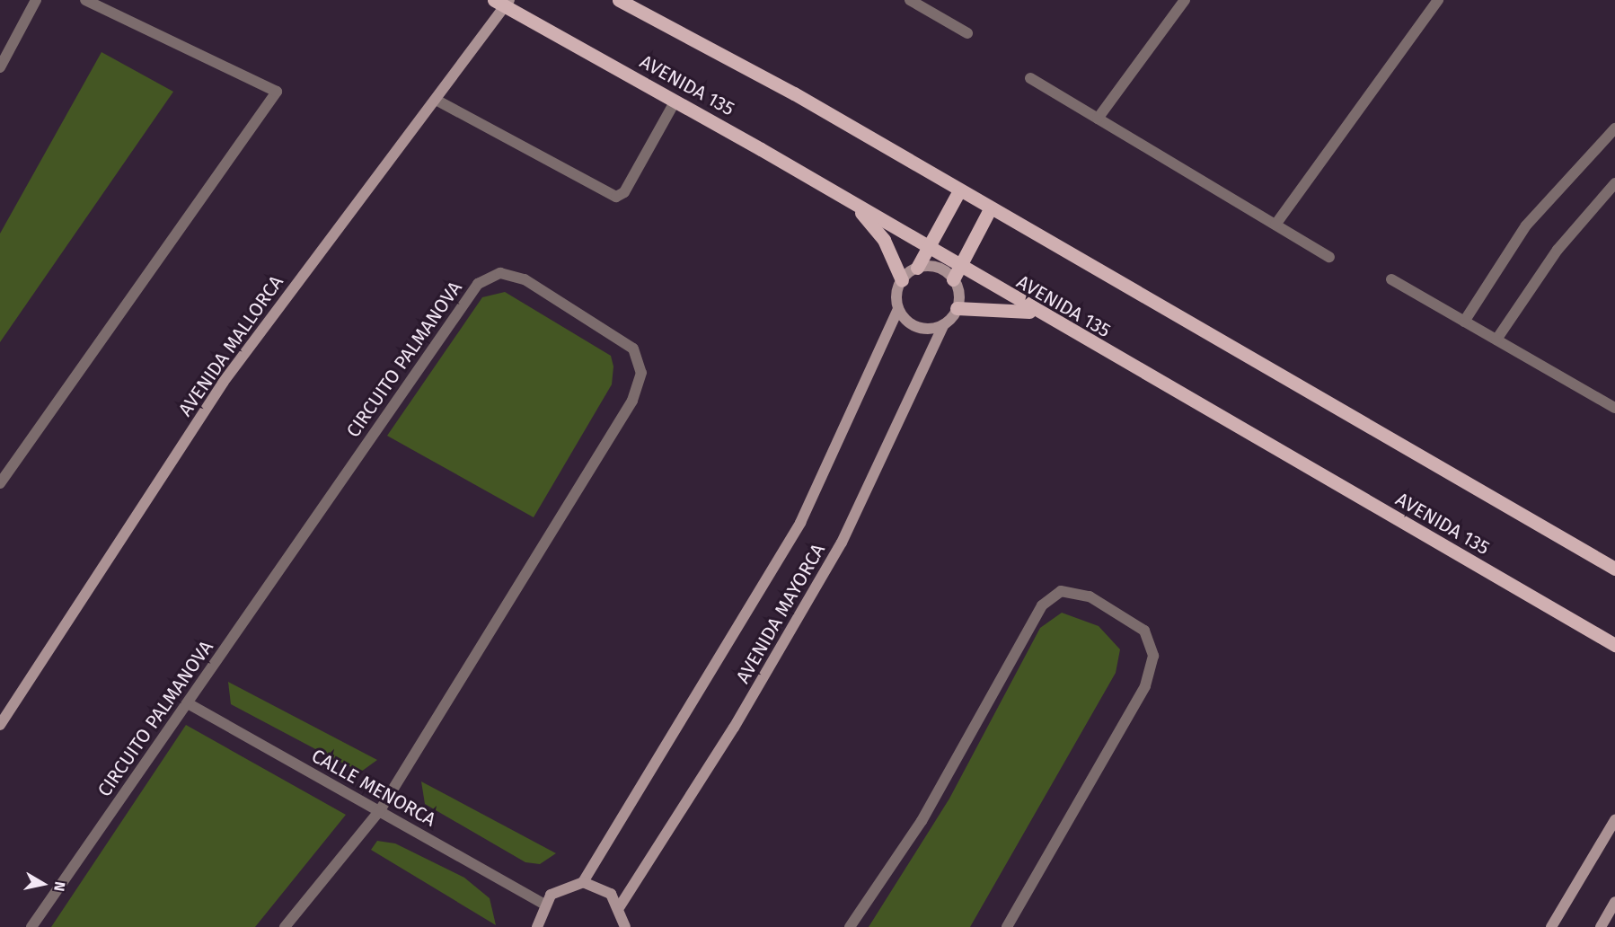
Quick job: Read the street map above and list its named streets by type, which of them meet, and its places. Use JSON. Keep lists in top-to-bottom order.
{
  "streets": {
    "main road": ["AVENIDA 135"],
    "street": [
      "AVENIDA MALLORCA",
      "CIRCUITO PALMANOVA",
      "AVENIDA MAYORCA",
      "CALLE MENORCA"
    ]
  },
  "crossings": [
    ["AVENIDA 135", "AVENIDA MALLORCA"],
    ["AVENIDA 135", "AVENIDA MAYORCA"],
    ["CIRCUITO PALMANOVA", "CALLE MENORCA"]
  ],
  "north": "right"
}
